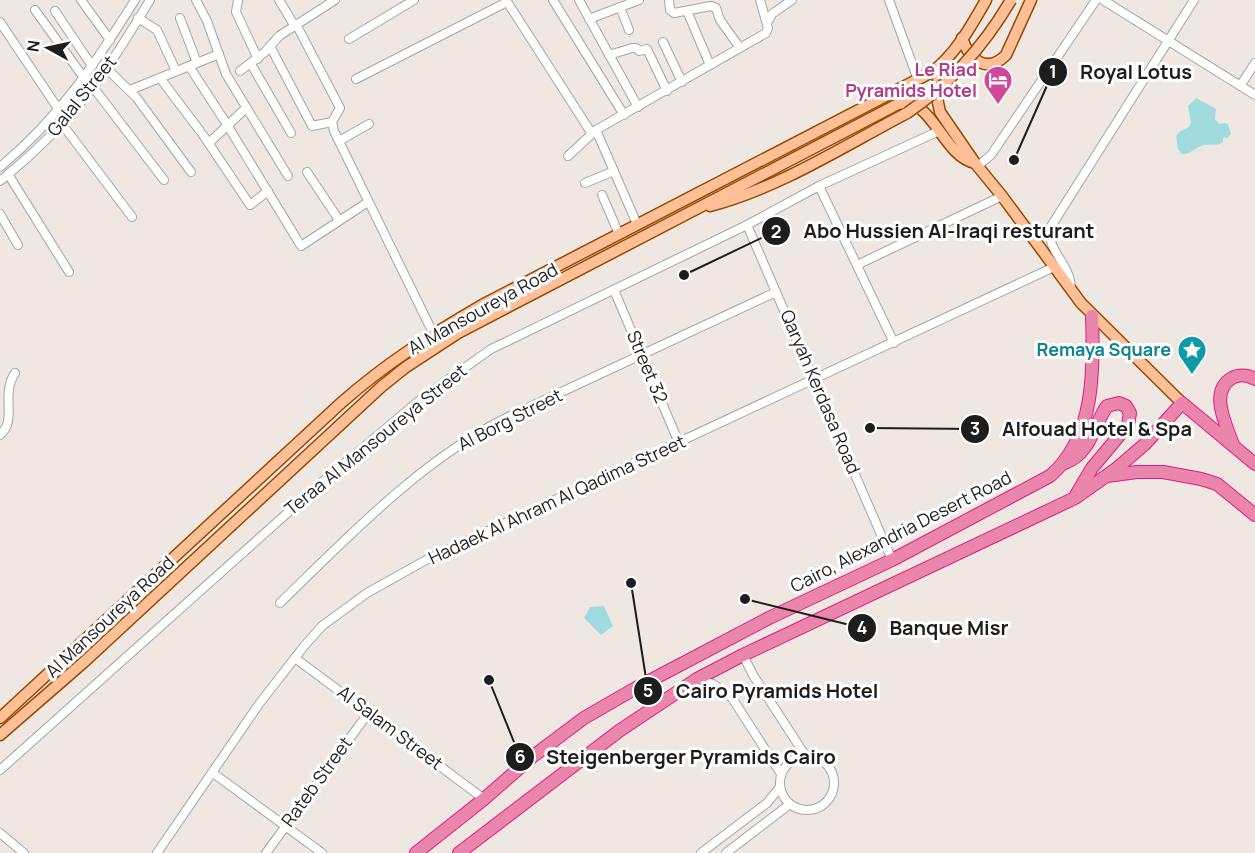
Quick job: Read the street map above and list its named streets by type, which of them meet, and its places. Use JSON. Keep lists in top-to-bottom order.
{
  "streets": {
    "highway": ["Cairo, Alexandria Desert Road"],
    "main road": ["Al Mansoureya Road"],
    "street": [
      "Galal Street",
      "Street 32",
      "Qaryah Kerdasa Road",
      "Al Borg Street",
      "Teraa Al Mansoureya Street",
      "Hadaek Al Ahram Al Qadima Street",
      "Al Salam Street",
      "Rateb Street"
    ]
  },
  "crossings": [
    ["Al Mansoureya Road", "Teraa Al Mansoureya Street"],
    ["Street 32", "Al Borg Street"],
    ["Street 32", "Teraa Al Mansoureya Street"],
    ["Street 32", "Hadaek Al Ahram Al Qadima Street"],
    ["Qaryah Kerdasa Road", "Al Borg Street"],
    ["Qaryah Kerdasa Road", "Teraa Al Mansoureya Street"],
    ["Qaryah Kerdasa Road", "Hadaek Al Ahram Al Qadima Street"],
    ["Qaryah Kerdasa Road", "Cairo, Alexandria Desert Road"],
    ["Hadaek Al Ahram Al Qadima Street", "Al Salam Street"],
    ["Cairo, Alexandria Desert Road", "Al Salam Street"],
    ["Al Salam Street", "Rateb Street"]
  ],
  "places": {
    "hotel": ["Le Riad Pyramids Hotel"],
    "other": [
      "Royal Lotus",
      "Abo Hussien Al-Iraqi resturant",
      "Alfouad Hotel & Spa",
      "Cairo Pyramids Hotel",
      "Banque Misr",
      "Steigenberger Pyramids Cairo"
    ],
    "place": ["Remaya Square"]
  },
  "north": "left"
}
